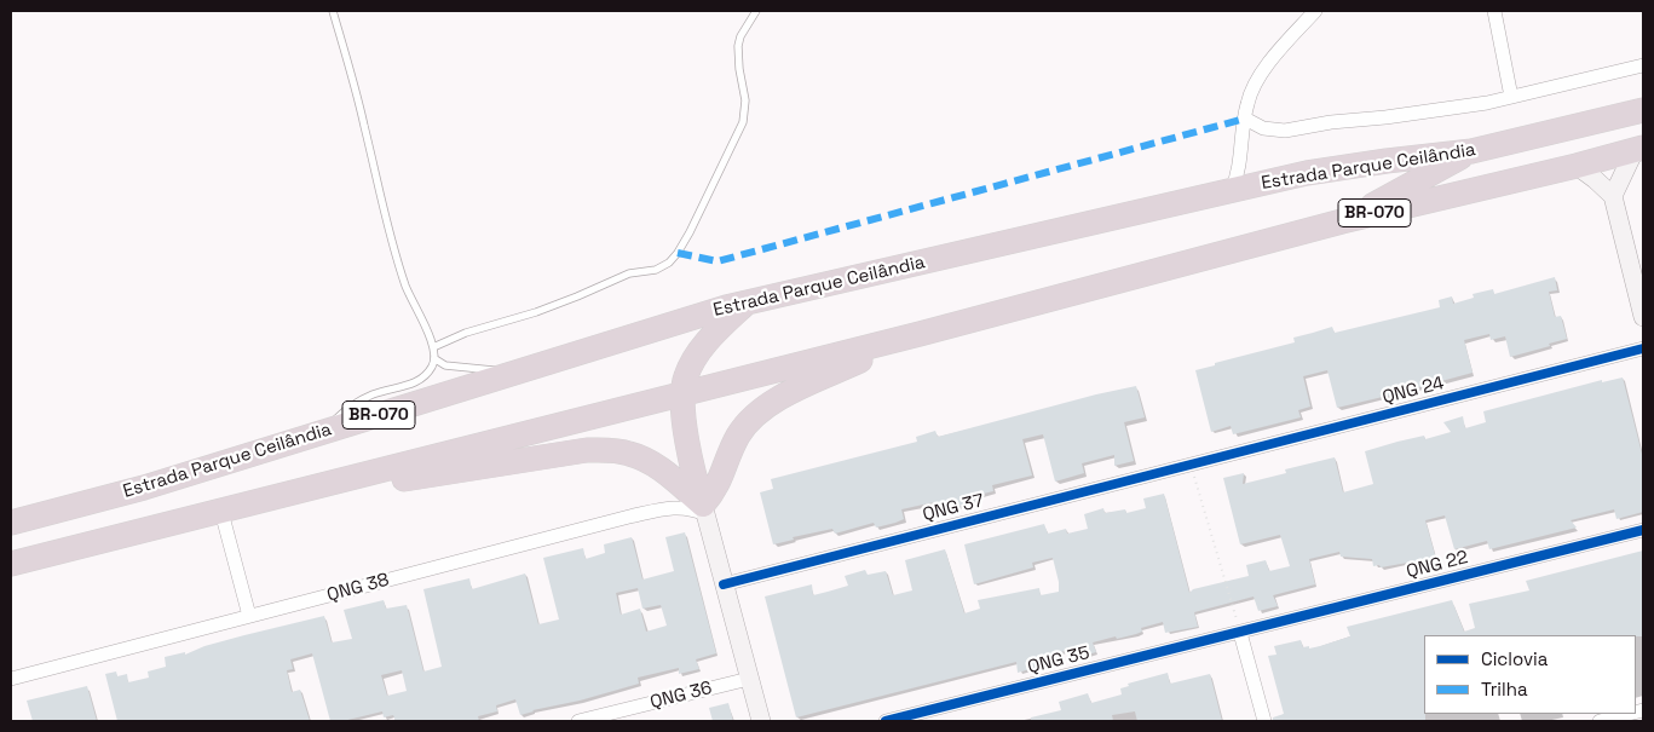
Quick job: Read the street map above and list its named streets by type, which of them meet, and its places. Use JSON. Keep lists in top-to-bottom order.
{
  "streets": {
    "highway": ["Estrada Parque Ceilândia", "BR-070"],
    "street": [
      "QNG 24",
      "QNG 37",
      "QNG 22",
      "QNG 38",
      "QNG 35",
      "QNG 36"
    ]
  },
  "crossings": [
    ["QNG 24", "QNG 37"],
    ["QNG 22", "QNG 35"]
  ],
  "legend": ["Ciclovia", "Trilha"]
}
